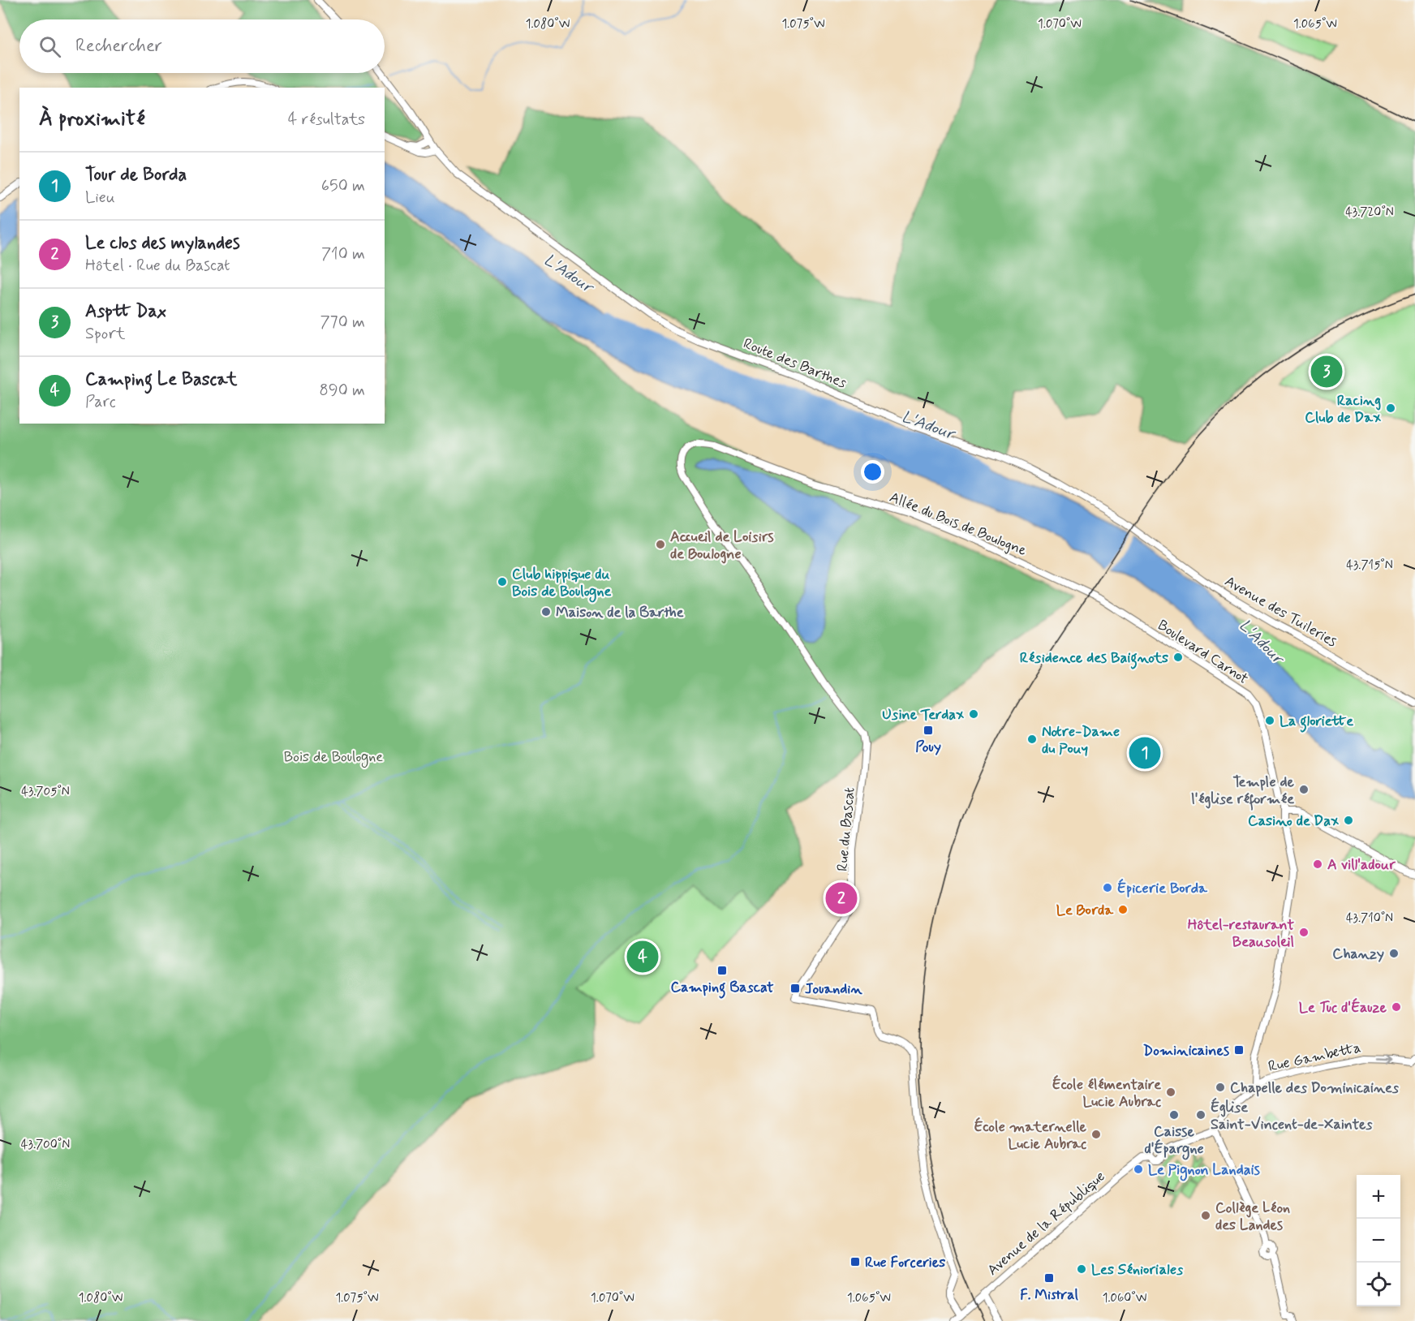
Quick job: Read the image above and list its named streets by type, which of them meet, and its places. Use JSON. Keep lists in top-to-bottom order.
{
  "streets": {
    "main road": [
      "Route des Barthes",
      "Avenue des Tuileries",
      "Rue Gambetta",
      "Avenue de la République"
    ],
    "street": ["Allée du Bois de Boulogne", "Boulevard Carnot", "Rue du Bascat"]
  },
  "crossings": [
    ["Route des Barthes", "Avenue des Tuileries"],
    ["Allée du Bois de Boulogne", "Boulevard Carnot"],
    ["Allée du Bois de Boulogne", "Rue du Bascat"],
    ["Boulevard Carnot", "Rue Gambetta"],
    ["Rue du Bascat", "Avenue de la République"],
    ["Rue Gambetta", "Avenue de la République"]
  ],
  "one_way": ["Rue Gambetta"],
  "water": ["L'Adour"],
  "parks": ["Bois de Boulogne"],
  "places": {
    "other": [
      "Racing Club de Dax",
      "Accueil de Loisirs de Boulogne",
      "Club hippique du Bois de Boulogne",
      "Maison de la Barthe",
      "Résidence des Baignots",
      "Usine Terdax",
      "La gloriette",
      "Notre-Dame du Pouy",
      "Temple de l'église réformée",
      "Casino de Dax",
      "A vill'adour",
      "Épicerie Borda",
      "Le Borda",
      "Hôtel-restaurant Beausoleil",
      "Chanzy",
      "Le Tuc d'Éauze",
      "Chapelle des Dominicaines",
      "École élémentaire Lucie Aubrac",
      "Caisse d'Épargne",
      "Église Saint-Vincent-de-Xaintes",
      "École maternelle Lucie Aubrac",
      "Le Pignon Landais",
      "Collège Léon des Landes",
      "Les Sénioriales"
    ],
    "transit": [
      "Pouy",
      "Camping Bascat",
      "Jouandin",
      "Dominicaines",
      "Rue Forceries",
      "F. Mistral"
    ]
  },
  "page": {
    "search": "Rechercher",
    "heading": ["À proximité", "4 résultats"],
    "list": [
      {
        "mark": "1",
        "name": "Tour de Borda",
        "note": "Lieu",
        "value": "650 m"
      },
      {
        "mark": "2",
        "name": "Le clos des mylandes",
        "note": "Hôtel · Rue du Bascat",
        "value": "710 m"
      },
      {
        "mark": "3",
        "name": "Asptt Dax",
        "note": "Sport",
        "value": "770 m"
      },
      {
        "mark": "4",
        "name": "Camping Le Bascat",
        "note": "Parc",
        "value": "890 m"
      }
    ],
    "pins": [
      "3",
      "1",
      "2",
      "4"
    ],
    "map_buttons": ["+", "−"]
  },
  "coordinates": [
    "1.080°W",
    "1.075°W",
    "1.070°W",
    "1.065°W",
    "43.720°N",
    "43.715°N",
    "43.705°N",
    "43.710°N",
    "43.700°N",
    "1.060°W"
  ]
}
